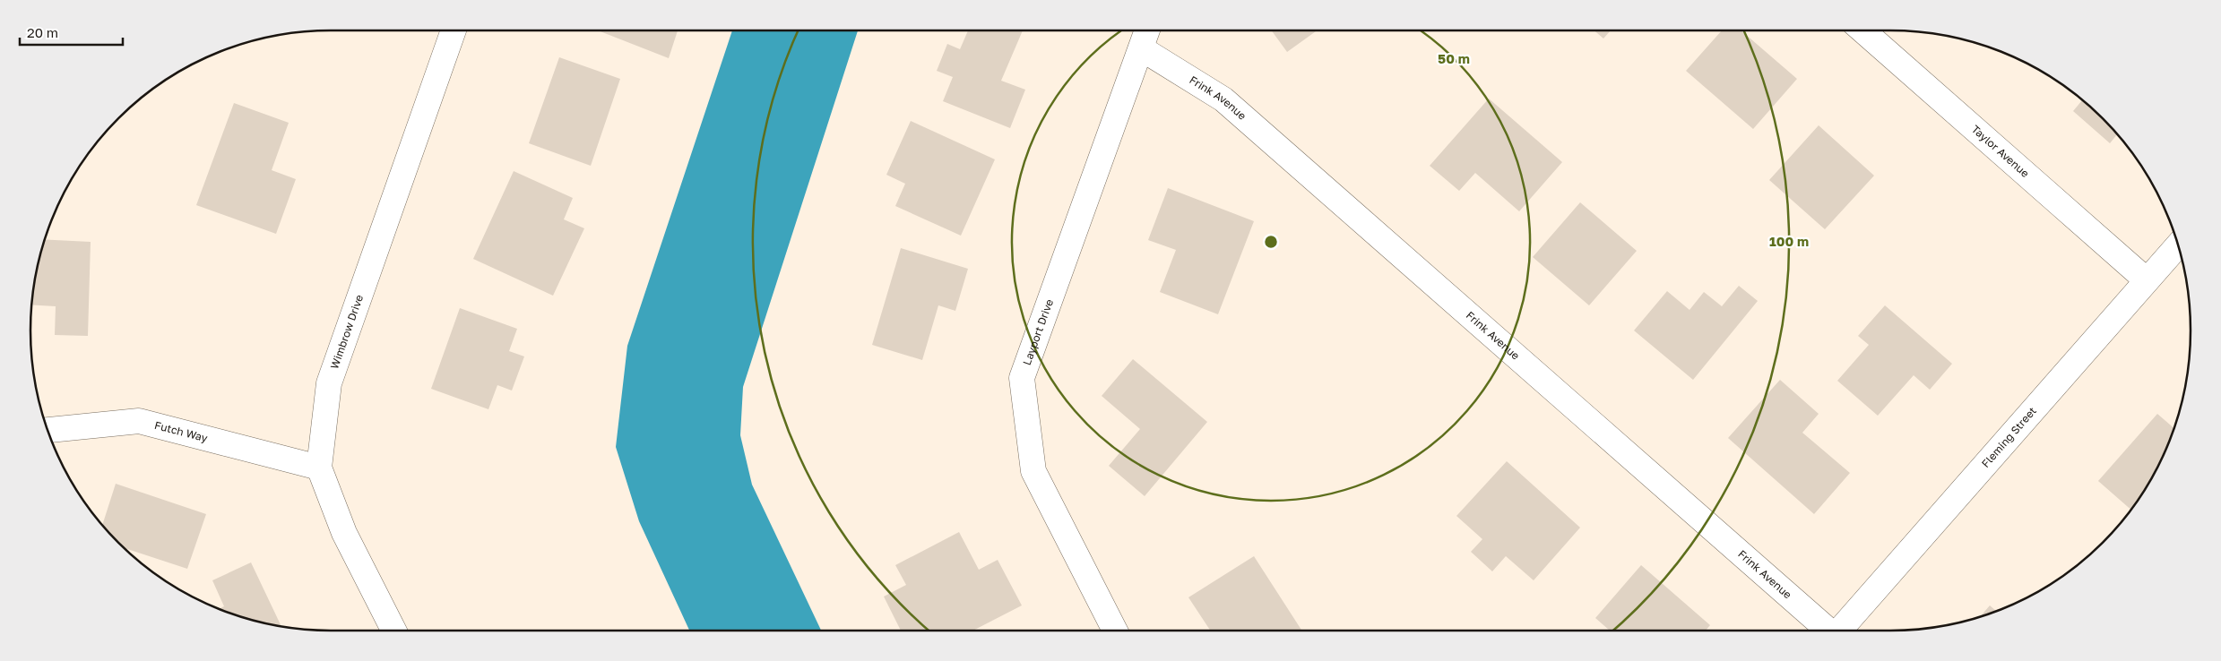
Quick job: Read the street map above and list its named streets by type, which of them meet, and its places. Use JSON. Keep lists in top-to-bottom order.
{
  "streets": {
    "street": [
      "Frink Avenue",
      "Taylor Avenue",
      "Wimbrow Drive",
      "Layport Drive",
      "Futch Way",
      "Fleming Street"
    ]
  },
  "crossings": [
    ["Frink Avenue", "Layport Drive"],
    ["Taylor Avenue", "Fleming Street"],
    ["Wimbrow Drive", "Futch Way"]
  ],
  "scale_bar": "20 m",
  "rings": ["50 m", "100 m"]
}
